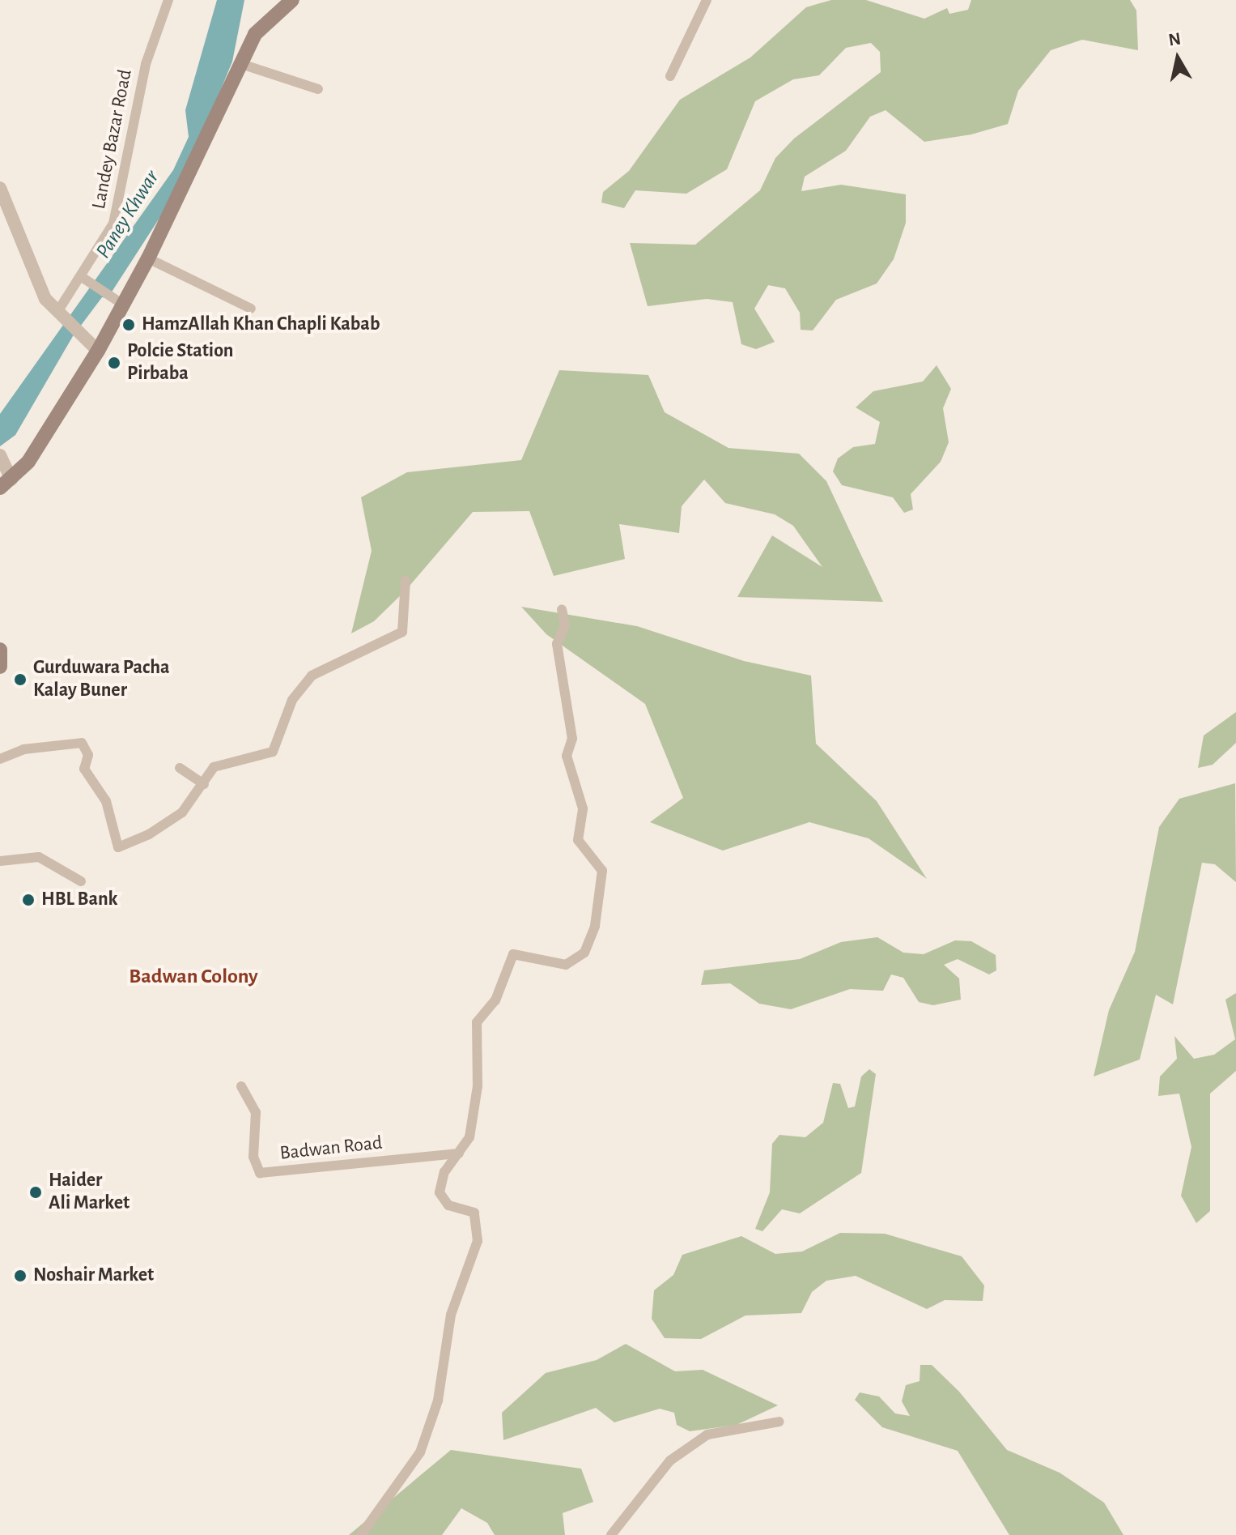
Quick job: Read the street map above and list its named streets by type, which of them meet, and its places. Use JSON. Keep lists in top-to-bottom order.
{
  "streets": {
    "street": ["Landey Bazar Road", "Badwan Road"]
  },
  "districts": ["Badwan Colony"],
  "water": ["Paney Khwar"],
  "places": [
    "HamzAllah Khan Chapli Kabab",
    "Polcie Station Pirbaba",
    "Gurduwara Pacha Kalay Buner",
    "HBL Bank",
    "Haider Ali Market",
    "Noshair Market"
  ],
  "north": "top"
}
